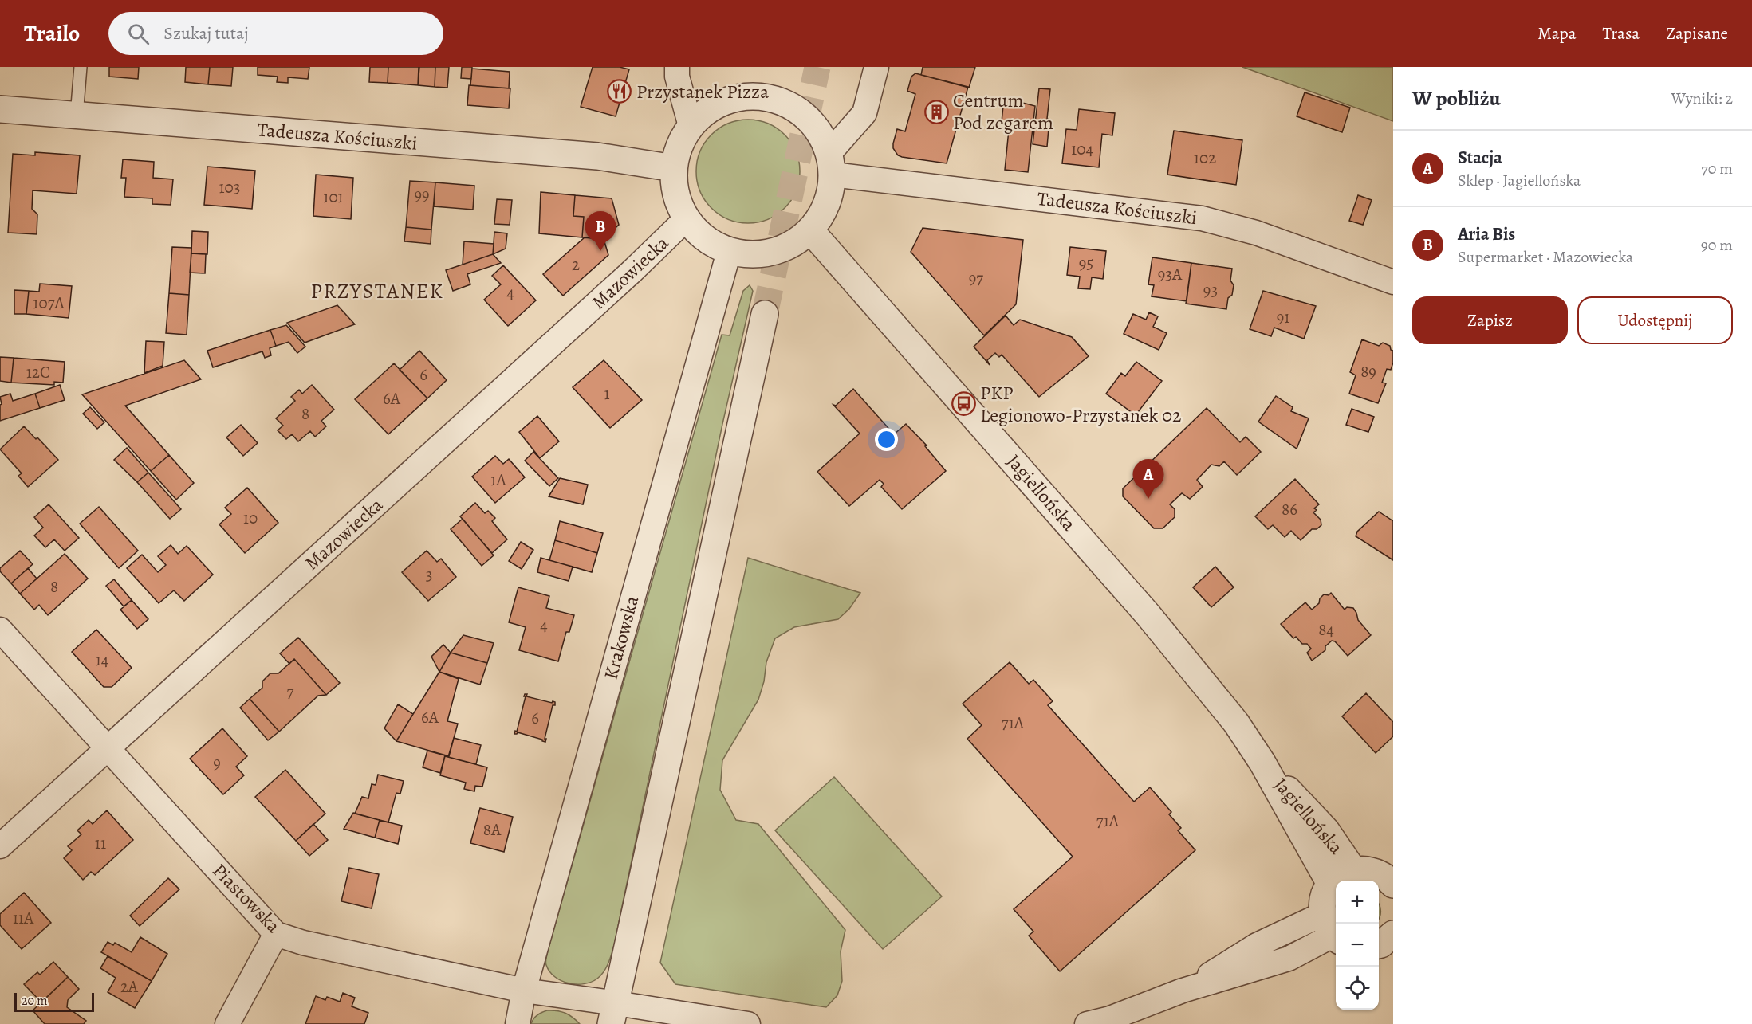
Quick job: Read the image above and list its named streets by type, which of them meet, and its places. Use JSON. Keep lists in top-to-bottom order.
{
  "streets": {
    "street": [
      "Tadeusza Kościuszki",
      "Mazowiecka",
      "Jagiellońska",
      "Krakowska",
      "Piastowska"
    ]
  },
  "crossings": [
    ["Tadeusza Kościuszki", "Mazowiecka"],
    ["Tadeusza Kościuszki", "Jagiellońska"],
    ["Tadeusza Kościuszki", "Krakowska"],
    ["Mazowiecka", "Jagiellońska"],
    ["Mazowiecka", "Krakowska"],
    ["Mazowiecka", "Piastowska"],
    ["Jagiellońska", "Krakowska"],
    ["Krakowska", "Piastowska"]
  ],
  "districts": ["PRZYSTANEK"],
  "places": {
    "restaurant": ["Przystanek Pizza"],
    "building": ["Centrum Pod zegarem"],
    "bus stop": ["PKP Legionowo-Przystanek 02"]
  },
  "house_numbers": [
    "104",
    "102",
    "103",
    "99",
    "101",
    "95",
    "2",
    "93A",
    "97",
    "93",
    "4",
    "107A",
    "91",
    "89",
    "12C",
    "6",
    "1",
    "6A",
    "8",
    "1A",
    "86",
    "10",
    "3",
    "8",
    "4",
    "84",
    "14",
    "7",
    "6A",
    "6",
    "71A",
    "9",
    "71A",
    "8A",
    "11",
    "11A",
    "2A"
  ],
  "scale_bar": "20 m",
  "page": {
    "header": "Trailo",
    "search": "Szukaj tutaj",
    "nav": ["Mapa", "Trasa", "Zapisane"],
    "heading": ["W pobliżu", "Wyniki: 2"],
    "list": [
      {
        "mark": "A",
        "name": "Stacja",
        "note": "Sklep · Jagiellońska",
        "value": "70 m"
      },
      {
        "mark": "B",
        "name": "Aria Bis",
        "note": "Supermarket · Mazowiecka",
        "value": "90 m"
      }
    ],
    "pins": ["B", "A"],
    "buttons": ["Zapisz", "Udostępnij"],
    "map_buttons": ["+", "−"],
    "scale": "20 m"
  }
}
